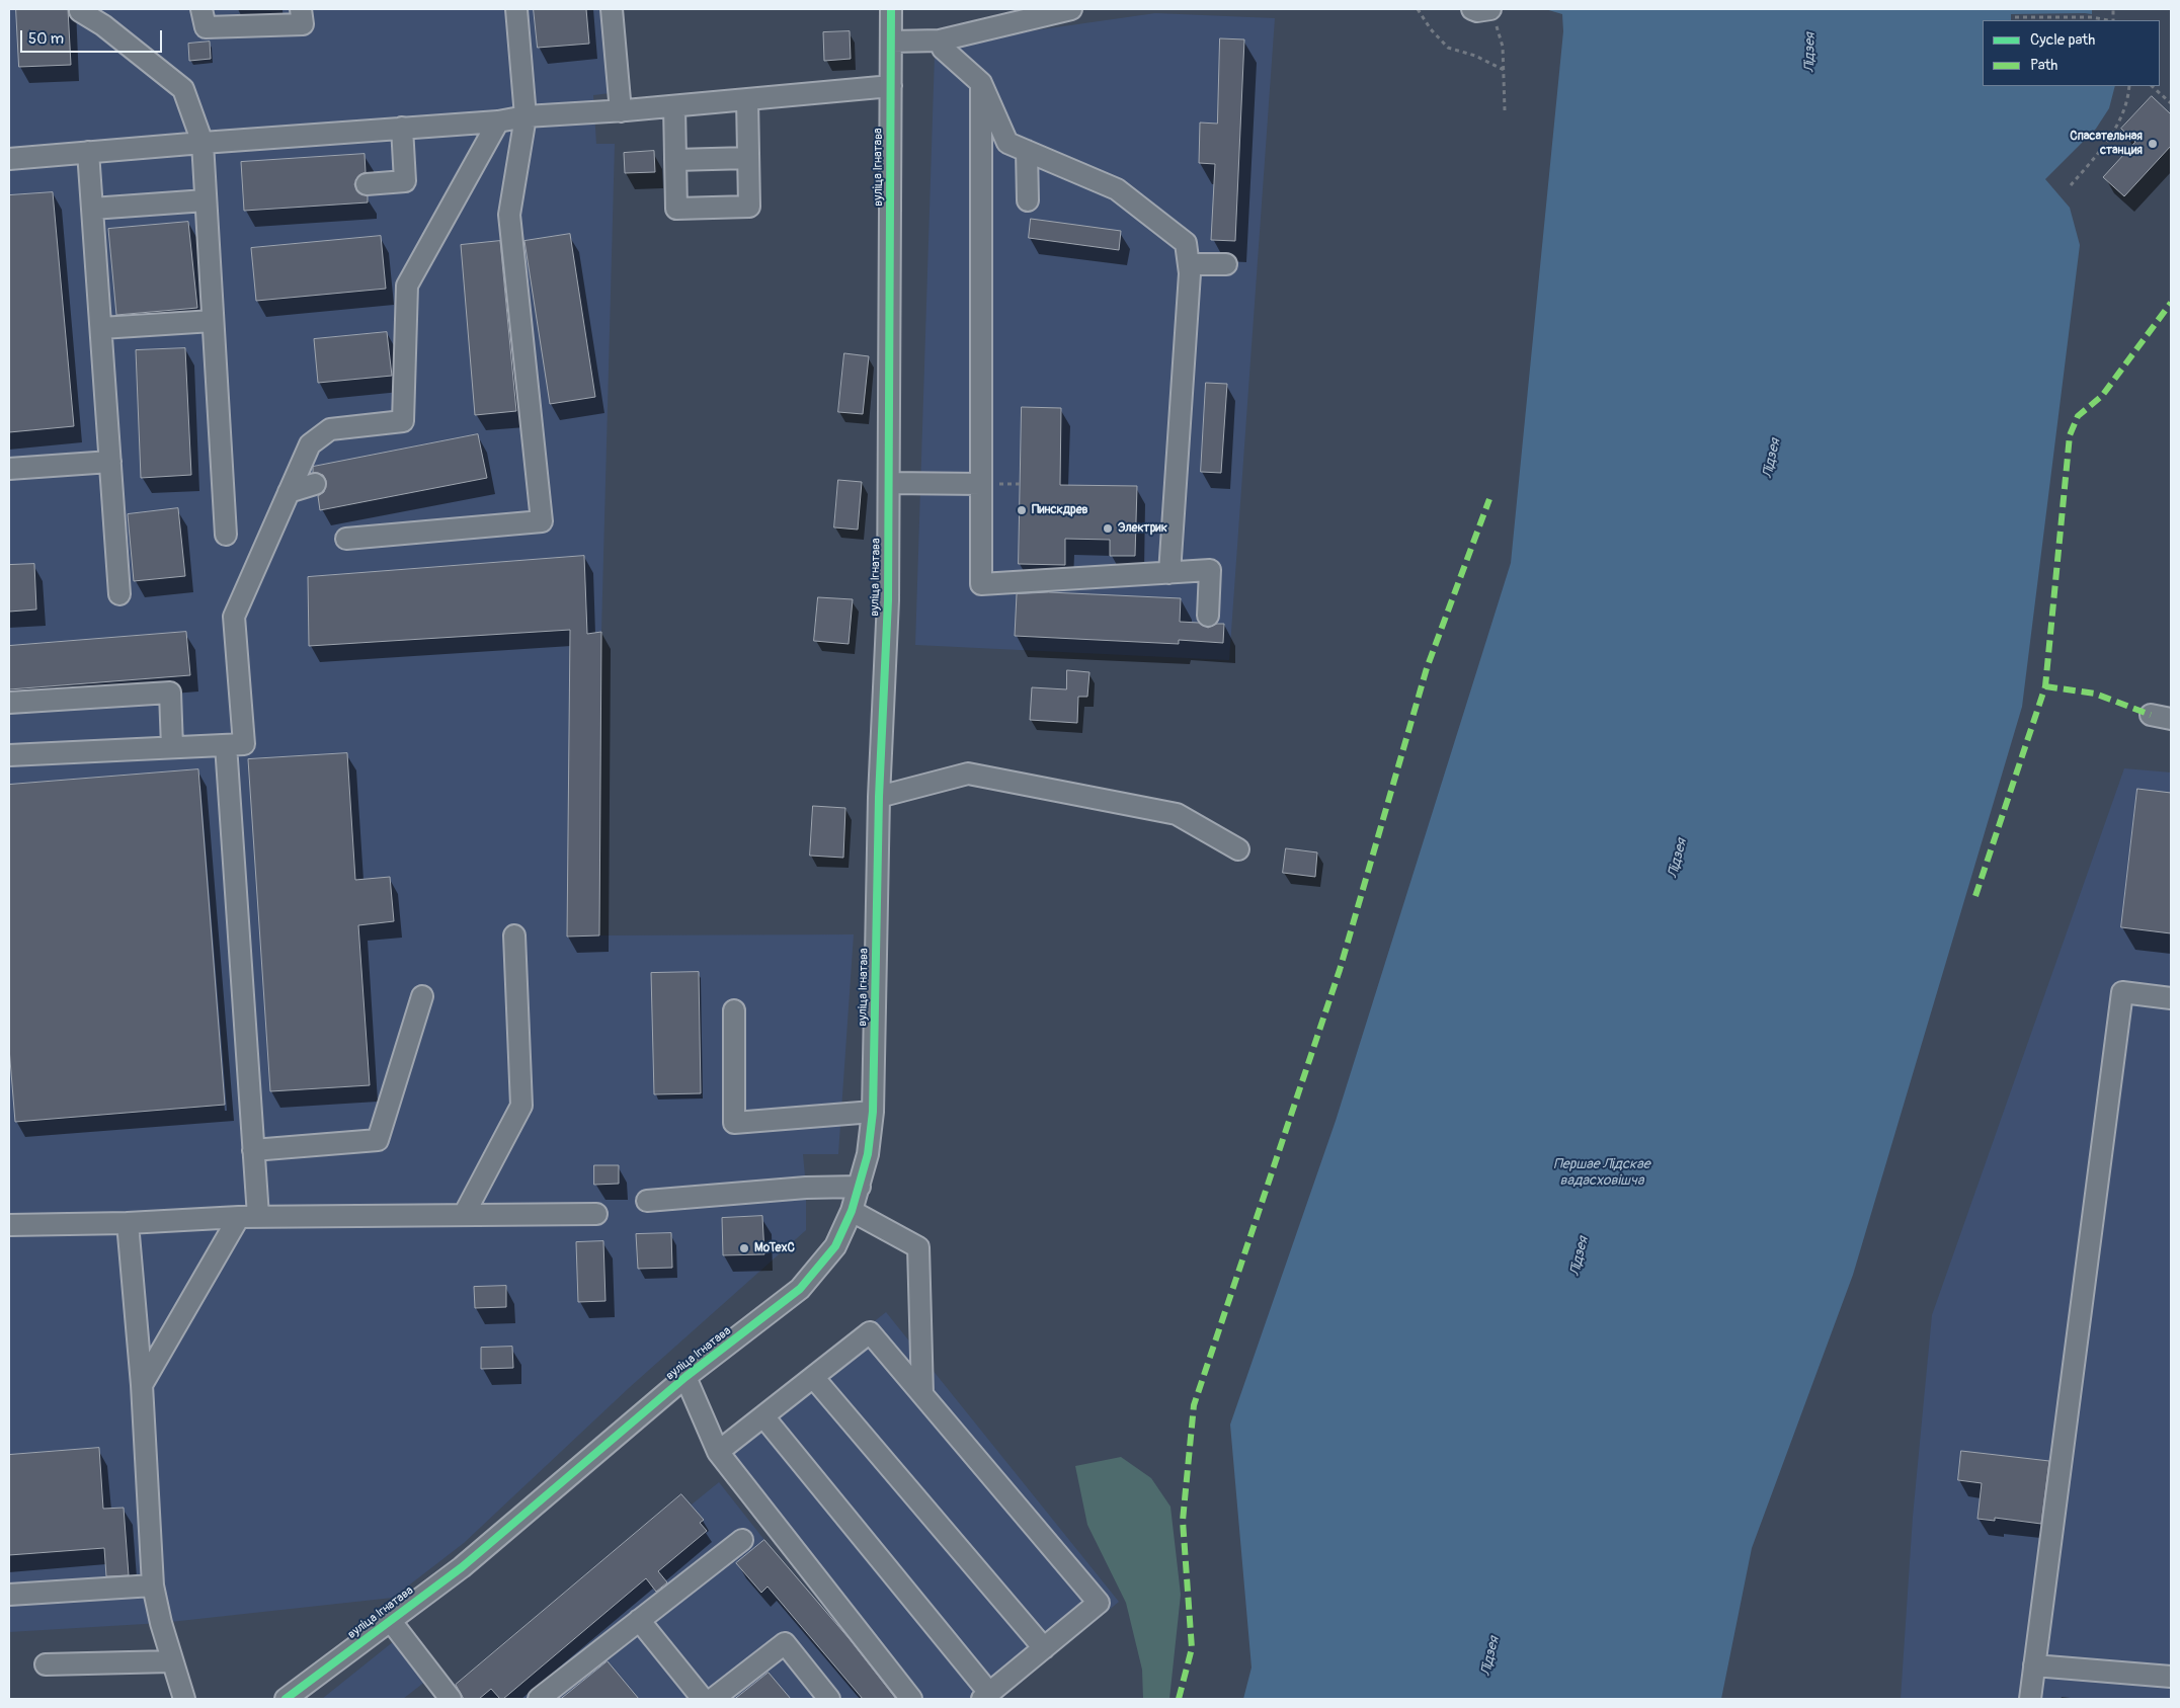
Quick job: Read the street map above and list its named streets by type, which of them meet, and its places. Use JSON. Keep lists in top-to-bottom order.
{
  "streets": {
    "street": ["вуліца Ігнатава"]
  },
  "water": ["Лідзея", "Першае Лідскае вадасховішча"],
  "places": [
    "Спасательная станция",
    "Пинскдрев",
    "Электрик",
    "MoTexC"
  ],
  "legend": ["Cycle path", "Path"],
  "scale_bar": "50 m"
}
